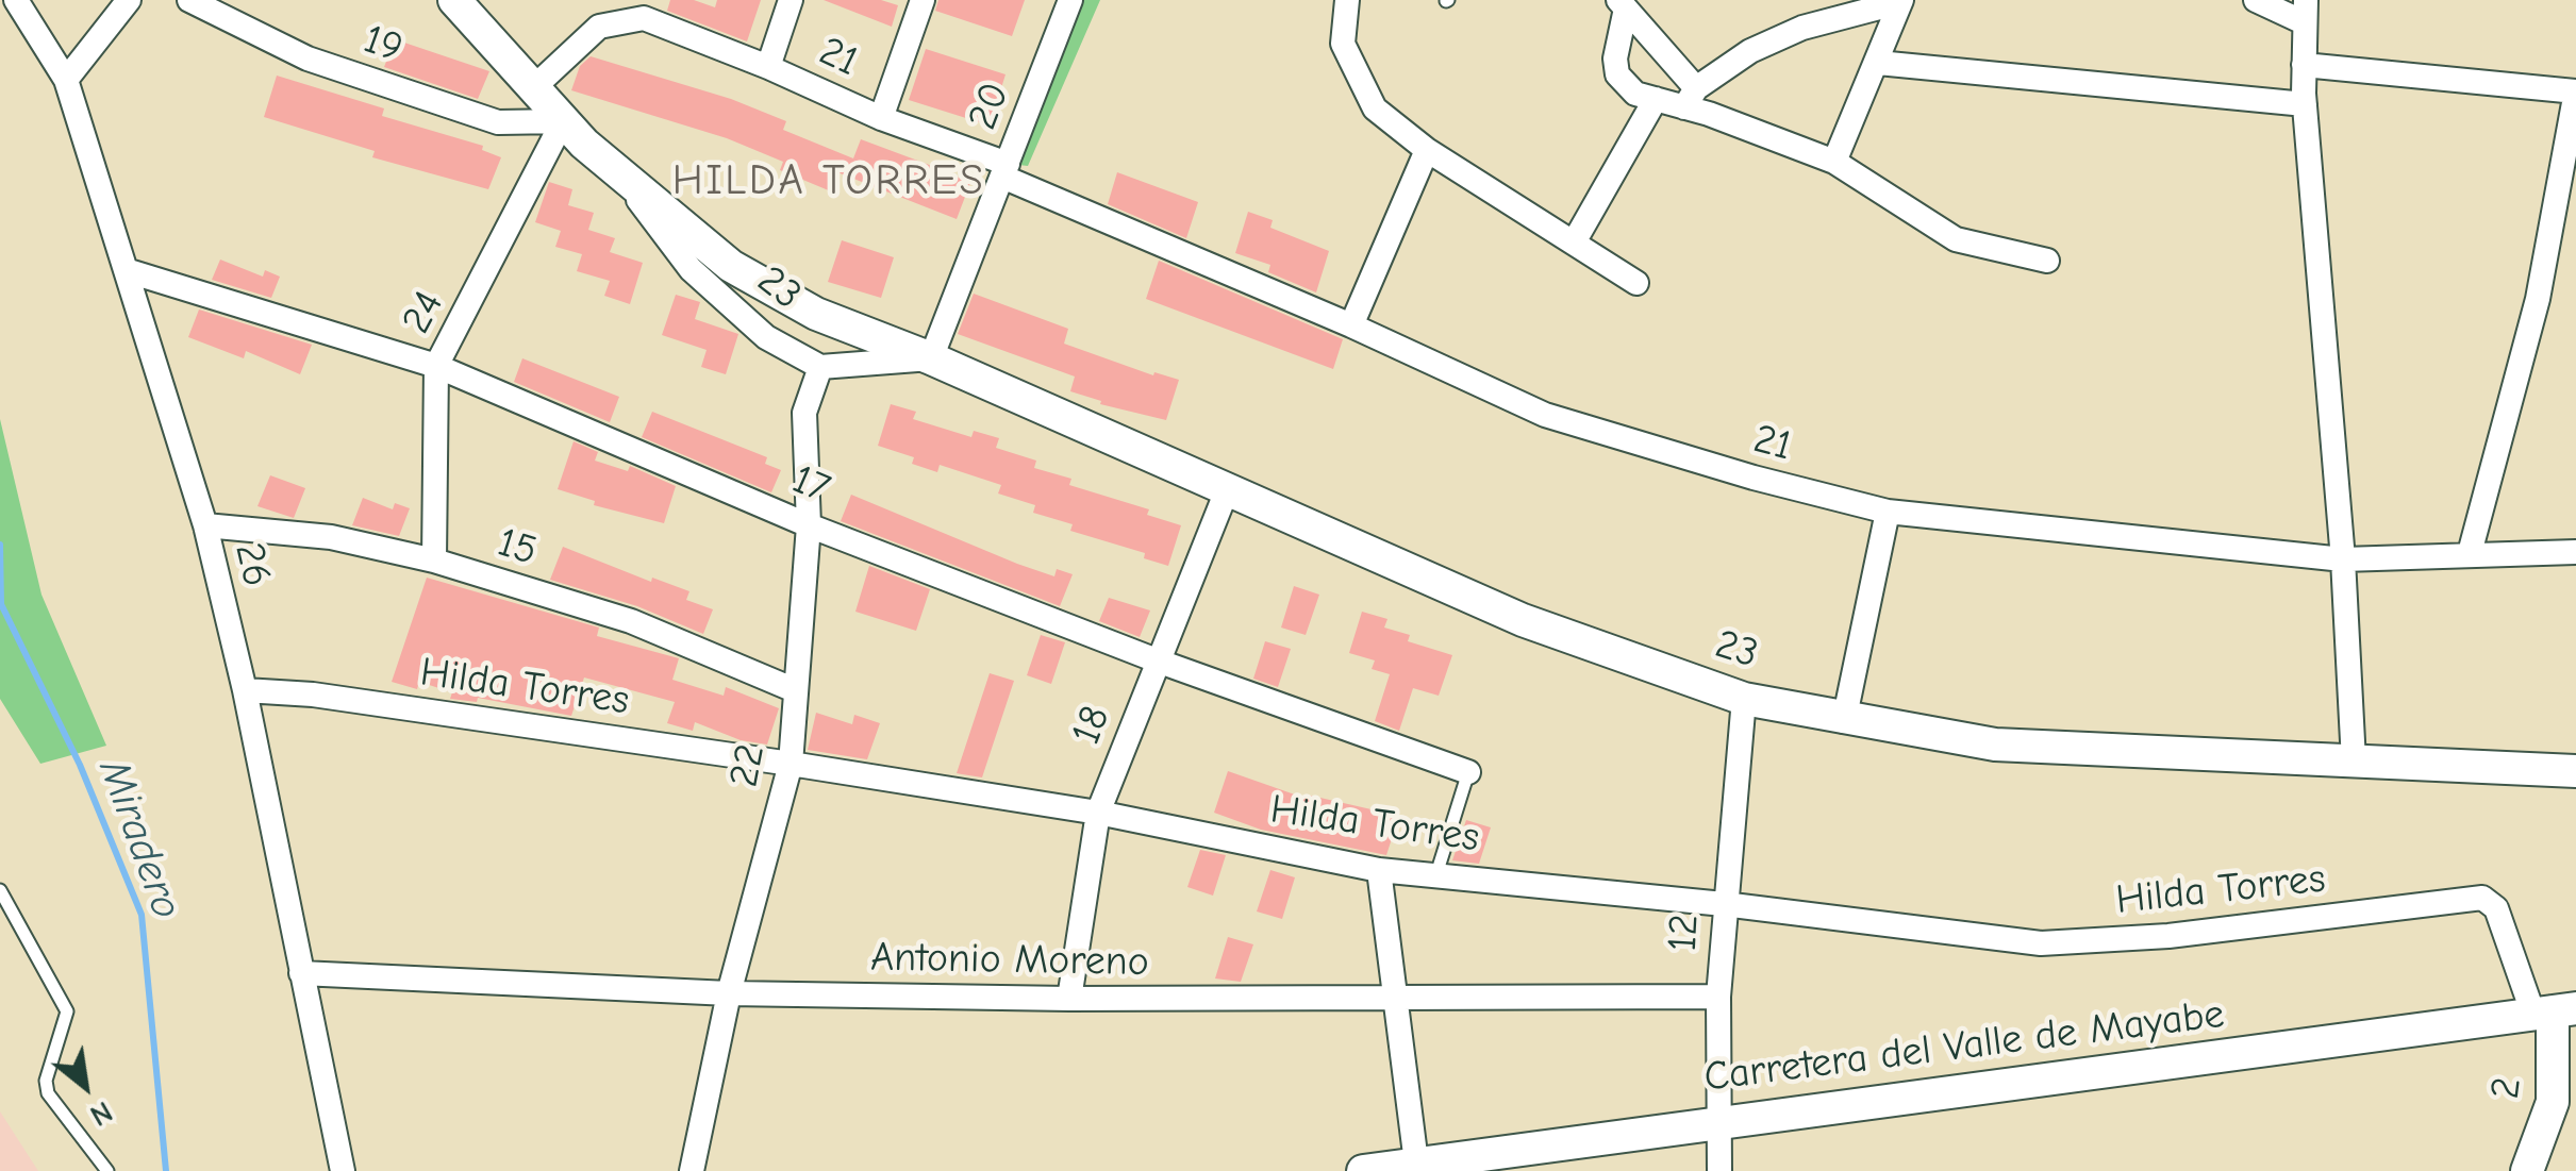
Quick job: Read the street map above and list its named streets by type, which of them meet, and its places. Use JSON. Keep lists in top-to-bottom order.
{
  "streets": {
    "street": [
      "19",
      "21",
      "20",
      "23",
      "24",
      "17",
      "15",
      "26",
      "Hilda Torres",
      "18",
      "22",
      "12",
      "Antonio Moreno",
      "Carretera del Valle de Mayabe",
      "2"
    ]
  },
  "crossings": [
    ["19", "23"],
    ["19", "24"],
    ["21", "20"],
    ["21", "23"],
    ["20", "23"],
    ["23", "24"],
    ["23", "18"],
    ["23", "22"],
    ["23", "12"],
    ["24", "17"],
    ["24", "15"],
    ["17", "26"],
    ["17", "18"],
    ["17", "22"],
    ["15", "26"],
    ["15", "22"],
    ["26", "Hilda Torres"],
    ["26", "Antonio Moreno"],
    ["Hilda Torres", "18"],
    ["Hilda Torres", "22"],
    ["Hilda Torres", "12"],
    ["Hilda Torres", "2"],
    ["18", "Antonio Moreno"],
    ["22", "Antonio Moreno"],
    ["12", "Antonio Moreno"],
    ["12", "Carretera del Valle de Mayabe"],
    ["Carretera del Valle de Mayabe", "2"]
  ],
  "districts": ["HILDA TORRES"],
  "water": ["Miradero"],
  "north": "bottom right"
}
